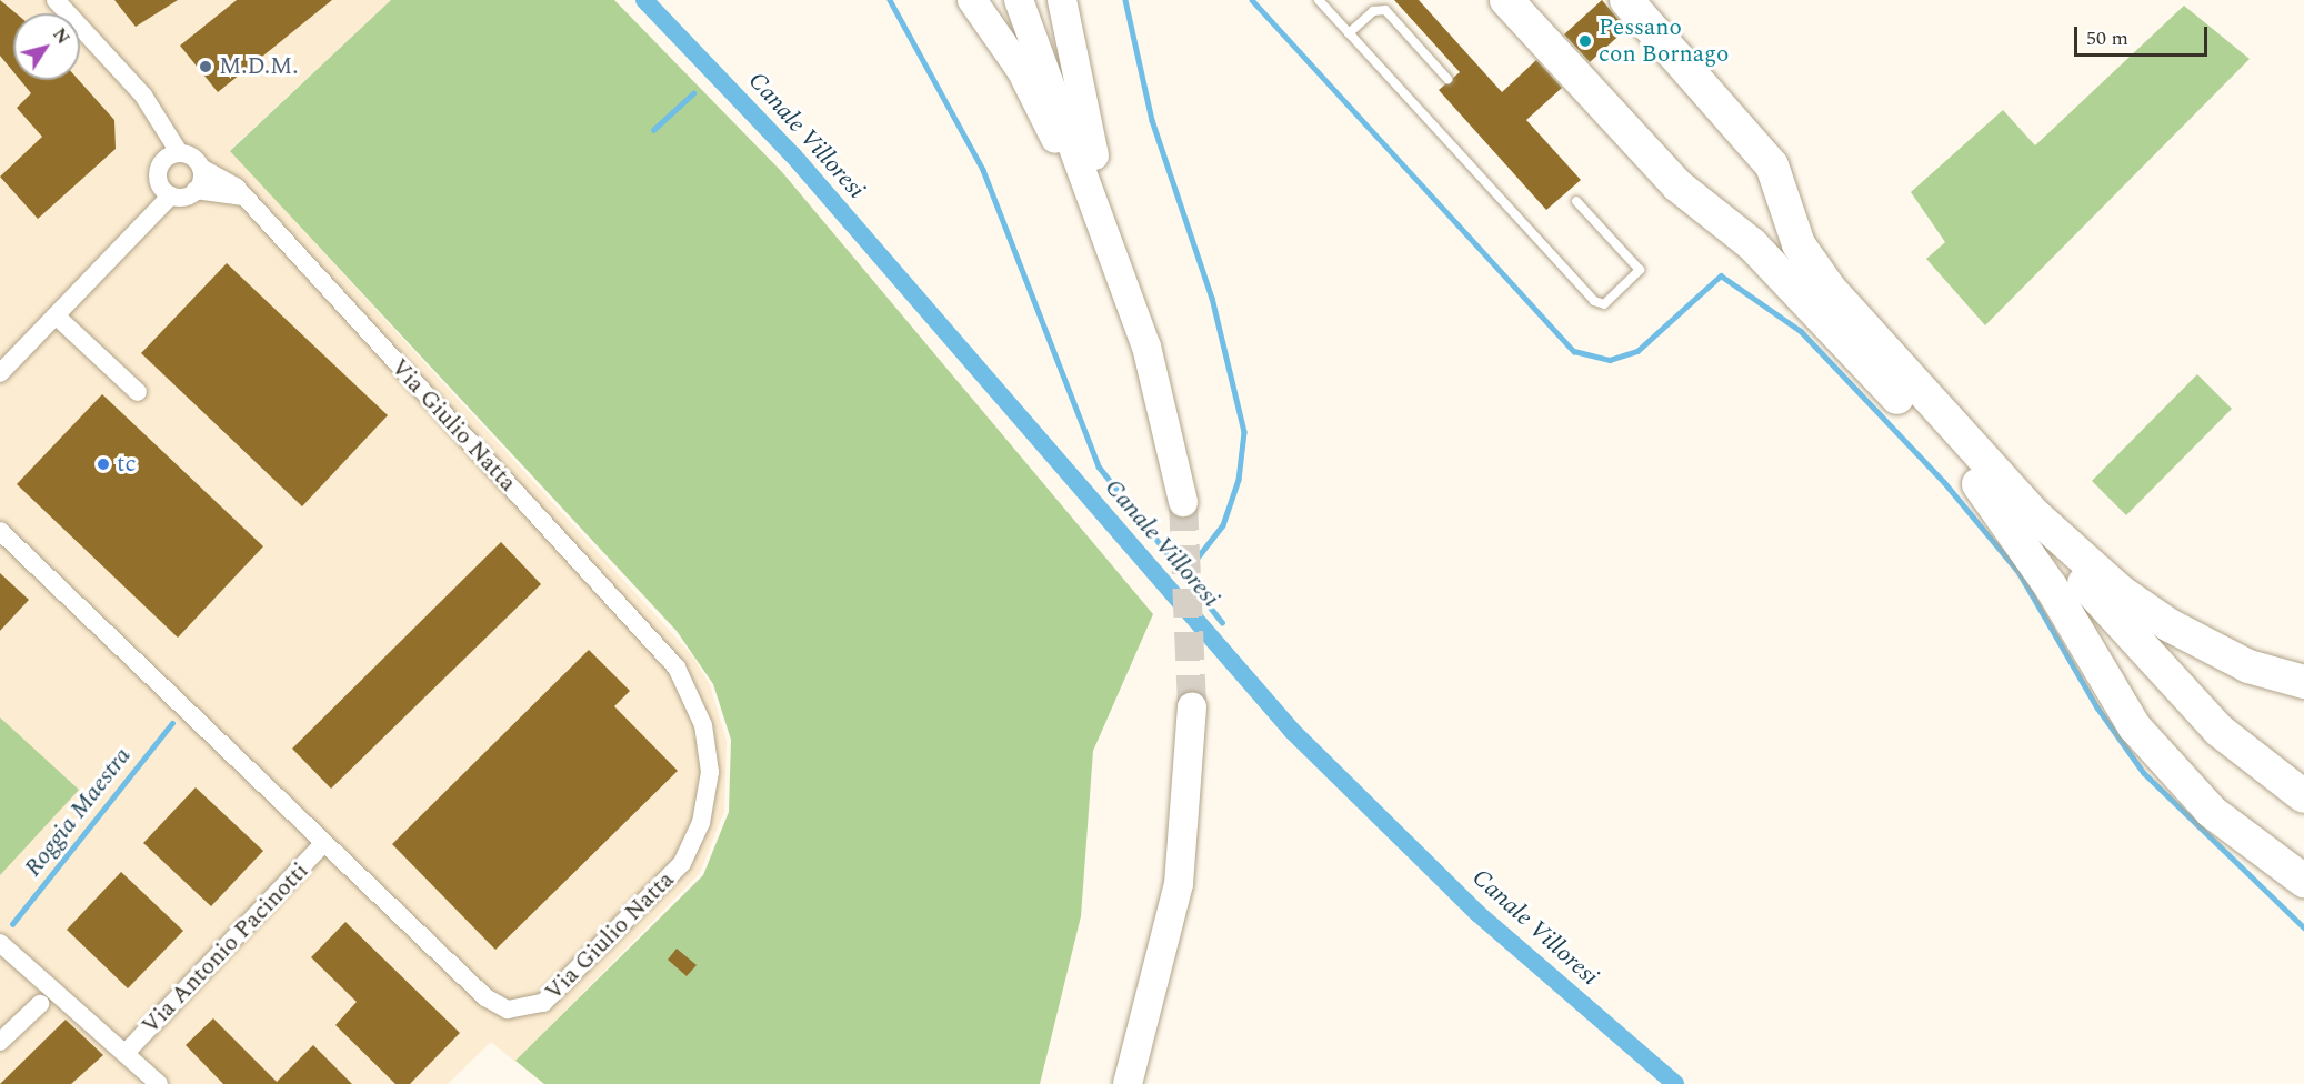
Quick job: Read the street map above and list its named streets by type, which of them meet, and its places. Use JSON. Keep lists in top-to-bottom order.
{
  "streets": {
    "street": ["Via Giulio Natta", "Via Antonio Pacinotti"]
  },
  "crossings": [
    ["Via Giulio Natta", "Via Antonio Pacinotti"]
  ],
  "water": ["Canale Villoresi", "Roggia Maestra"],
  "places": ["Pessano con Bornago", "M.D.M.", "tc"],
  "scale_bar": "50 m",
  "north": "top right"
}
